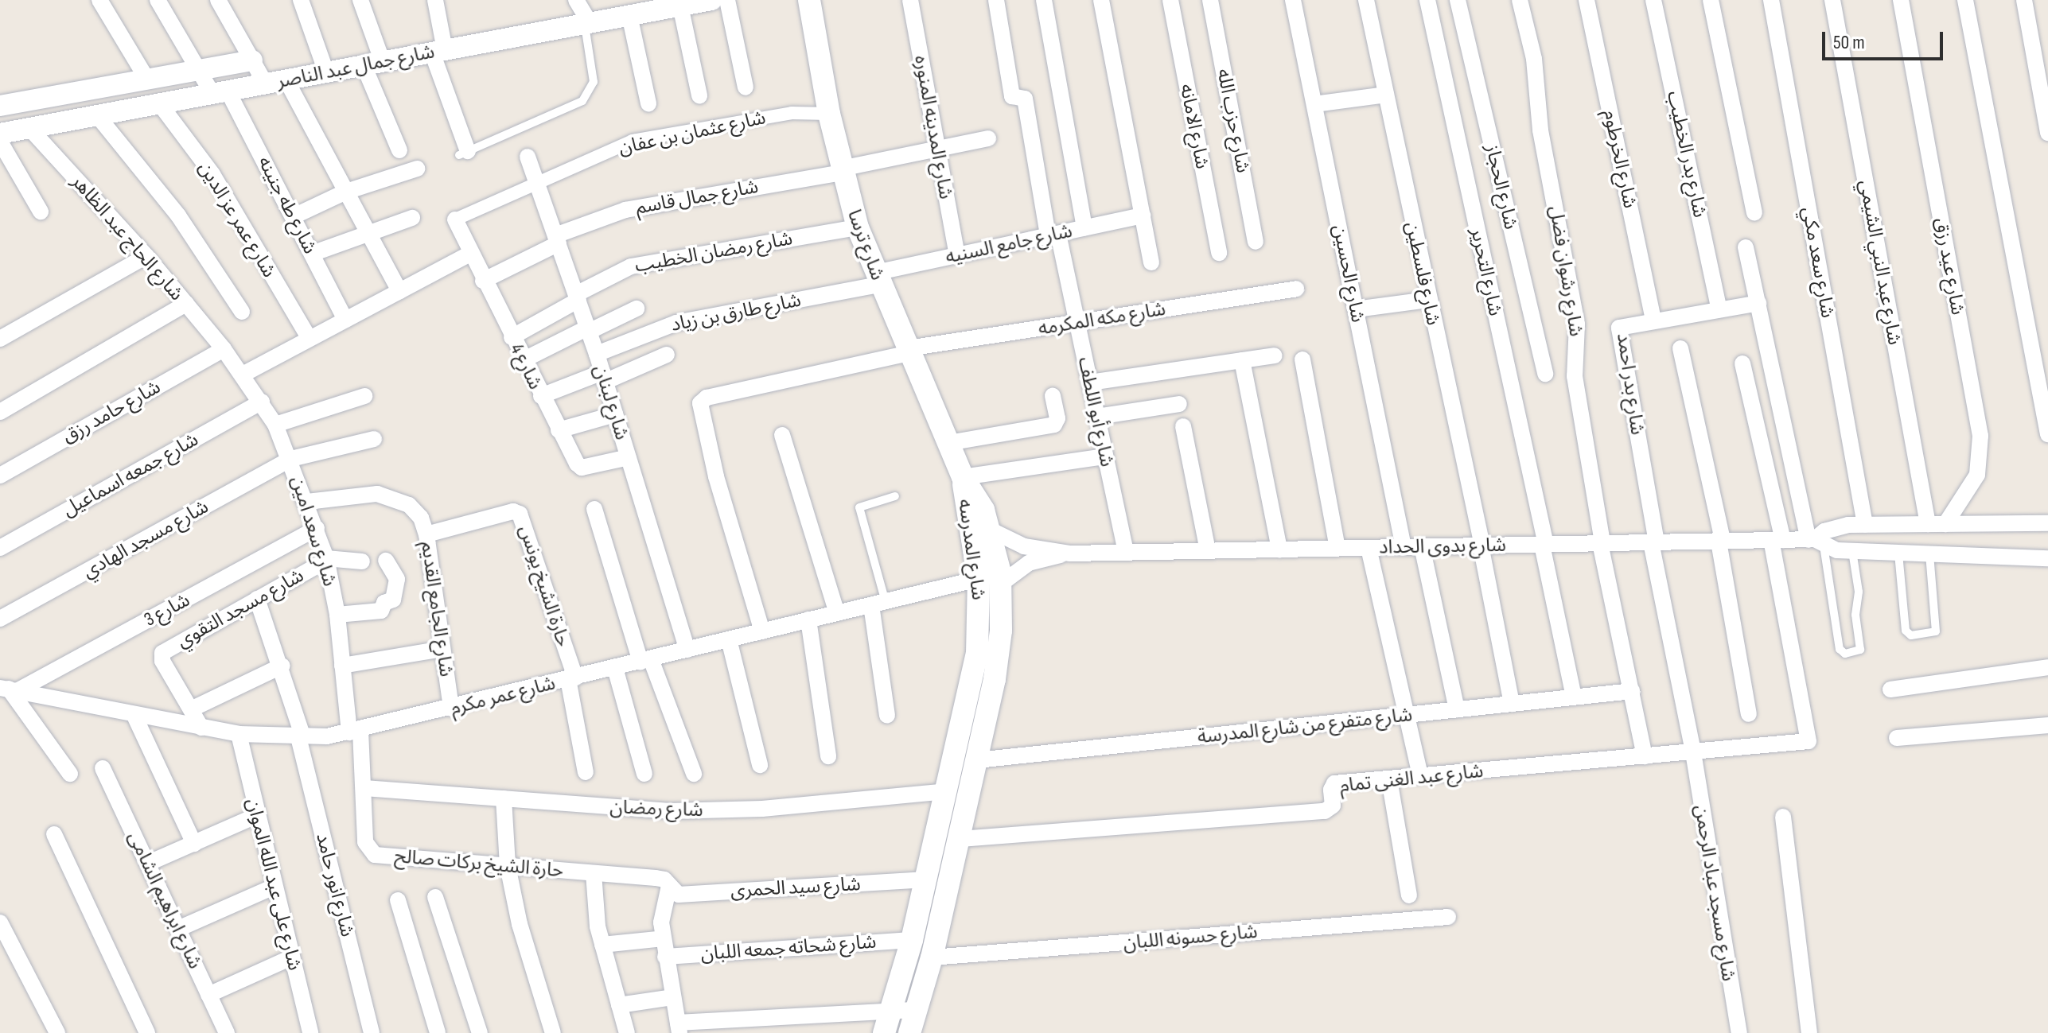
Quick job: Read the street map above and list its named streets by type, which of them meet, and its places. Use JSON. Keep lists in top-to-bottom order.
{
  "streets": {
    "main road": ["شارع ترسا", "شارع المدرسه"],
    "street": [
      "شارع جمال عبد الناصر",
      "شارع حزب الله",
      "شارع الامانه",
      "شارع المدينه المنوره",
      "شارع عثمان بن عفان",
      "شارع بدر الخطيب",
      "شارع الخرطوم",
      "شارع الحجاز",
      "شارع جمال قاسم",
      "شارع طه جنينه",
      "شارع عمر عز الدين",
      "شارع الحاج عبد الظاهر",
      "شارع جامع السنيه",
      "شارع رمضان الخطيب",
      "شارع سعد مكي",
      "شارع عبد النبي الشيمي",
      "شارع عيد رزق",
      "شارع رشوان فضل",
      "شارع التحرير",
      "شارع الحسين",
      "شارع فلسطين",
      "شارع طارق بن زياد",
      "شارع مكه المكرمه",
      "شارع 4",
      "شارع بدر احمد",
      "شارع لبنان",
      "شارع حامد رزق",
      "شارع أبو اللطف",
      "شارع جمعه اسماعيل",
      "شارع سعد امين",
      "شارع مسجد الهادي",
      "شارع بدوى الحداد",
      "حارة الشيخ يونس",
      "شارع مسجد التقوي",
      "شارع الجامع القديم",
      "شارع 3",
      "شارع عمر مكرم",
      "شارع متفرع من شارع المدرسة",
      "شارع عبد الغنى تمام",
      "شارع رمضان",
      "حارة الشيخ بركات صالح",
      "شارع على عبد الله الموان",
      "شارع انور حامد",
      "شارع سيد الحمرى",
      "شارع مسجد عباد الرحمن",
      "شارع ابراهيم الشامى",
      "شارع حسونه اللبان",
      "شارع شحاته جمعه اللبان"
    ]
  },
  "crossings": [
    ["شارع جمال عبد الناصر", "شارع طه جنينه"],
    ["شارع جمال عبد الناصر", "شارع عمر عز الدين"],
    ["شارع جمال عبد الناصر", "شارع الحاج عبد الظاهر"],
    ["شارع المدينه المنوره", "شارع جمال قاسم"],
    ["شارع المدينه المنوره", "شارع جامع السنيه"],
    ["شارع عثمان بن عفان", "شارع ترسا"],
    ["شارع عثمان بن عفان", "شارع 4"],
    ["شارع عثمان بن عفان", "شارع لبنان"],
    ["شارع بدر الخطيب", "شارع بدر احمد"],
    ["شارع الخرطوم", "شارع بدر احمد"],
    ["شارع جمال قاسم", "شارع ترسا"],
    ["شارع جمال قاسم", "شارع 4"],
    ["شارع جمال قاسم", "شارع لبنان"],
    ["شارع الحاج عبد الظاهر", "شارع حامد رزق"],
    ["شارع الحاج عبد الظاهر", "شارع سعد امين"],
    ["شارع جامع السنيه", "شارع ترسا"],
    ["شارع جامع السنيه", "شارع طارق بن زياد"],
    ["شارع جامع السنيه", "شارع أبو اللطف"],
    ["شارع ترسا", "شارع رمضان الخطيب"],
    ["شارع ترسا", "شارع طارق بن زياد"],
    ["شارع ترسا", "شارع مكه المكرمه"],
    ["شارع ترسا", "شارع المدرسه"],
    ["شارع رمضان الخطيب", "شارع 4"],
    ["شارع رمضان الخطيب", "شارع لبنان"],
    ["شارع رشوان فضل", "شارع بدوى الحداد"],
    ["شارع رشوان فضل", "شارع متفرع من شارع المدرسة"],
    ["شارع رشوان فضل", "شارع عبد الغنى تمام"],
    ["شارع التحرير", "شارع بدوى الحداد"],
    ["شارع التحرير", "شارع متفرع من شارع المدرسة"],
    ["شارع الحسين", "شارع بدوى الحداد"],
    ["شارع فلسطين", "شارع بدوى الحداد"],
    ["شارع فلسطين", "شارع متفرع من شارع المدرسة"],
    ["شارع طارق بن زياد", "شارع لبنان"],
    ["شارع مكه المكرمه", "شارع أبو اللطف"],
    ["شارع مكه المكرمه", "شارع عمر مكرم"],
    ["شارع 4", "شارع لبنان"],
    ["شارع بدر احمد", "شارع بدوى الحداد"],
    ["شارع بدر احمد", "شارع مسجد عباد الرحمن"],
    ["شارع لبنان", "شارع عمر مكرم"],
    ["شارع حامد رزق", "شارع سعد امين"],
    ["شارع أبو اللطف", "شارع بدوى الحداد"],
    ["شارع جمعه اسماعيل", "شارع سعد امين"],
    ["شارع سعد امين", "شارع مسجد الهادي"],
    ["شارع سعد امين", "شارع مسجد التقوي"],
    ["شارع سعد امين", "شارع الجامع القديم"],
    ["شارع سعد امين", "شارع 3"],
    ["شارع سعد امين", "شارع عمر مكرم"],
    ["شارع سعد امين", "حارة الشيخ بركات صالح"],
    ["شارع بدوى الحداد", "شارع المدرسه"],
    ["شارع بدوى الحداد", "شارع عمر مكرم"],
    ["شارع بدوى الحداد", "شارع عبد الغنى تمام"],
    ["شارع بدوى الحداد", "شارع مسجد عباد الرحمن"],
    ["شارع المدرسه", "شارع عمر مكرم"],
    ["شارع المدرسه", "شارع متفرع من شارع المدرسة"],
    ["شارع المدرسه", "شارع عبد الغنى تمام"],
    ["شارع المدرسه", "شارع رمضان"],
    ["شارع المدرسه", "شارع سيد الحمرى"],
    ["شارع المدرسه", "شارع حسونه اللبان"],
    ["شارع المدرسه", "شارع شحاته جمعه اللبان"],
    ["حارة الشيخ يونس", "شارع الجامع القديم"],
    ["حارة الشيخ يونس", "شارع عمر مكرم"],
    ["شارع مسجد التقوي", "شارع عمر مكرم"],
    ["شارع مسجد التقوي", "شارع انور حامد"],
    ["شارع الجامع القديم", "شارع عمر مكرم"],
    ["شارع 3", "شارع عمر مكرم"],
    ["شارع عمر مكرم", "حارة الشيخ بركات صالح"],
    ["شارع عمر مكرم", "شارع على عبد الله الموان"],
    ["شارع عمر مكرم", "شارع انور حامد"],
    ["شارع عبد الغنى تمام", "شارع مسجد عباد الرحمن"],
    ["شارع رمضان", "حارة الشيخ بركات صالح"],
    ["حارة الشيخ بركات صالح", "شارع سيد الحمرى"]
  ],
  "scale_bar": "50 m"
}
